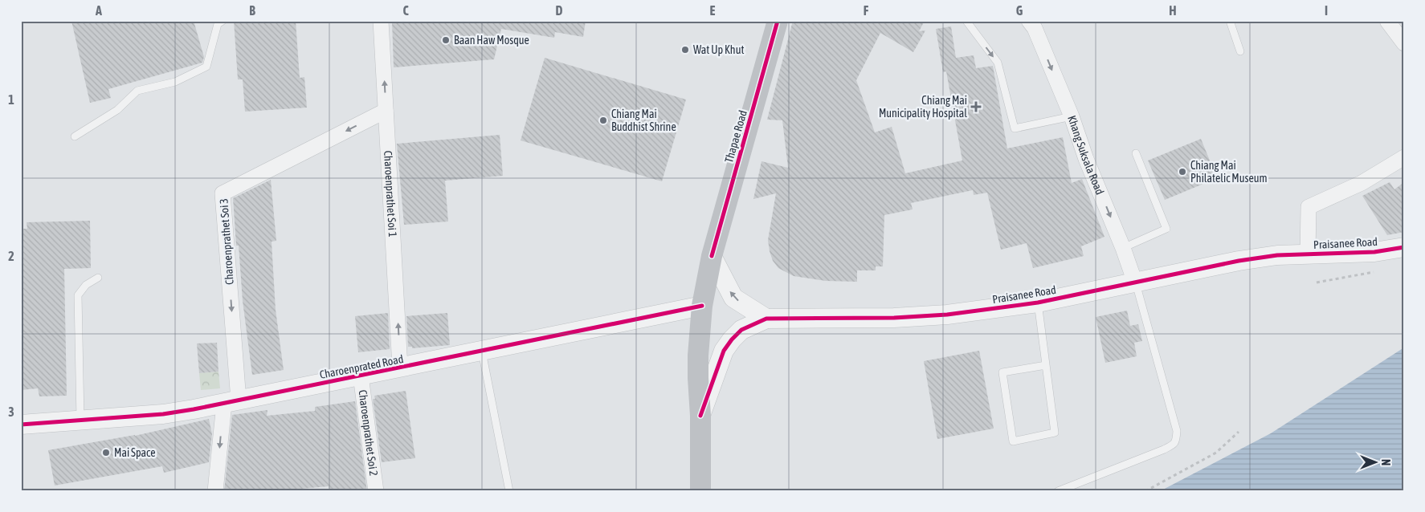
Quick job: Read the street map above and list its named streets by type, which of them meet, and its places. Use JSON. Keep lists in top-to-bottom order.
{
  "streets": {
    "main road": ["Thapae Road"],
    "street": [
      "Khang Suksala Road",
      "Charoenprathet Soi 1",
      "Charoenprathet Soi 3",
      "Praisanee Road",
      "Charoenprated Road",
      "Charoenprathet Soi 2"
    ]
  },
  "crossings": [
    ["Thapae Road", "Praisanee Road"],
    ["Thapae Road", "Charoenprated Road"],
    ["Khang Suksala Road", "Praisanee Road"],
    ["Charoenprathet Soi 1", "Charoenprathet Soi 3"],
    ["Charoenprathet Soi 1", "Charoenprated Road"],
    ["Charoenprathet Soi 3", "Charoenprated Road"],
    ["Charoenprated Road", "Charoenprathet Soi 2"]
  ],
  "one_way": ["Khang Suksala Road", "Charoenprathet Soi 1", "Charoenprathet Soi 3"],
  "places": {
    "other": [
      "Baan Haw Mosque",
      "Wat Up Khut",
      "Chiang Mai Buddhist Shrine",
      "Chiang Mai Philatelic Museum",
      "Mai Space"
    ],
    "health": ["Chiang Mai Municipality Hospital"]
  },
  "north": "right",
  "grid": {
    "columns": [
      "A",
      "B",
      "C",
      "D",
      "E",
      "F",
      "G",
      "H",
      "I"
    ],
    "rows": ["1", "2", "3"]
  }
}
